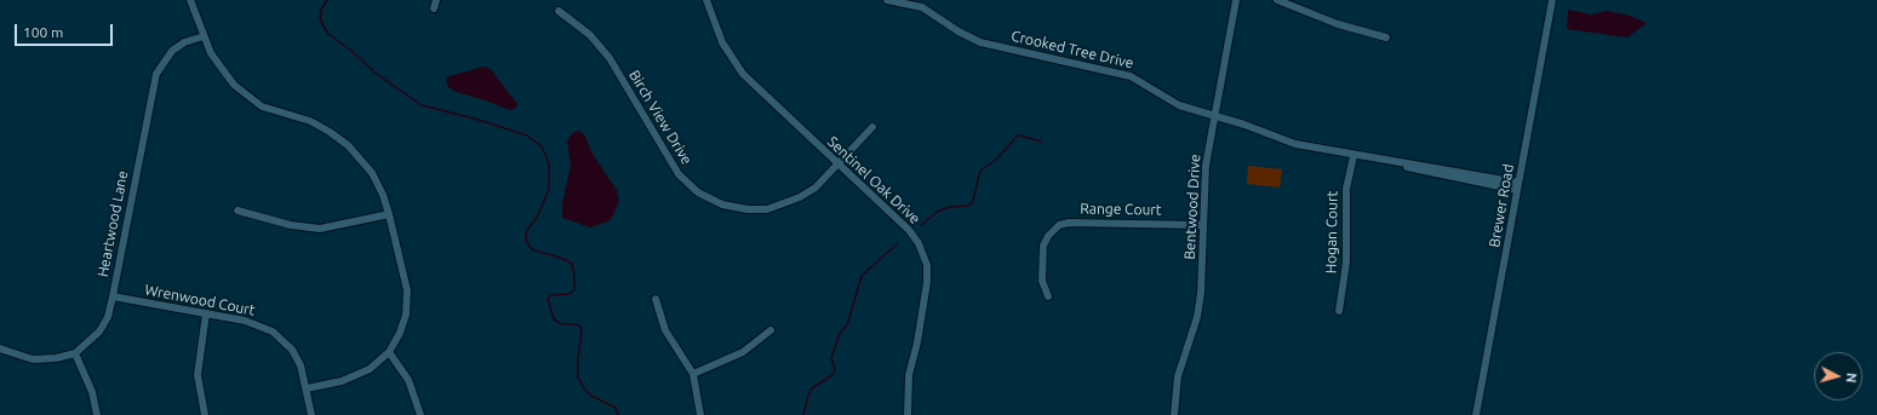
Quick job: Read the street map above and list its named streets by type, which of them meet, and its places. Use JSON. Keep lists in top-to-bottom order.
{
  "streets": {
    "street": [
      "Crooked Tree Drive",
      "Birch View Drive",
      "Sentinel Oak Drive",
      "Brewer Road",
      "Bentwood Drive",
      "Range Court",
      "Heartwood Lane",
      "Hogan Court",
      "Wrenwood Court"
    ]
  },
  "crossings": [
    ["Crooked Tree Drive", "Brewer Road"],
    ["Crooked Tree Drive", "Bentwood Drive"],
    ["Crooked Tree Drive", "Hogan Court"],
    ["Birch View Drive", "Sentinel Oak Drive"],
    ["Bentwood Drive", "Range Court"],
    ["Heartwood Lane", "Wrenwood Court"]
  ],
  "scale_bar": "100 m",
  "north": "right"
}
